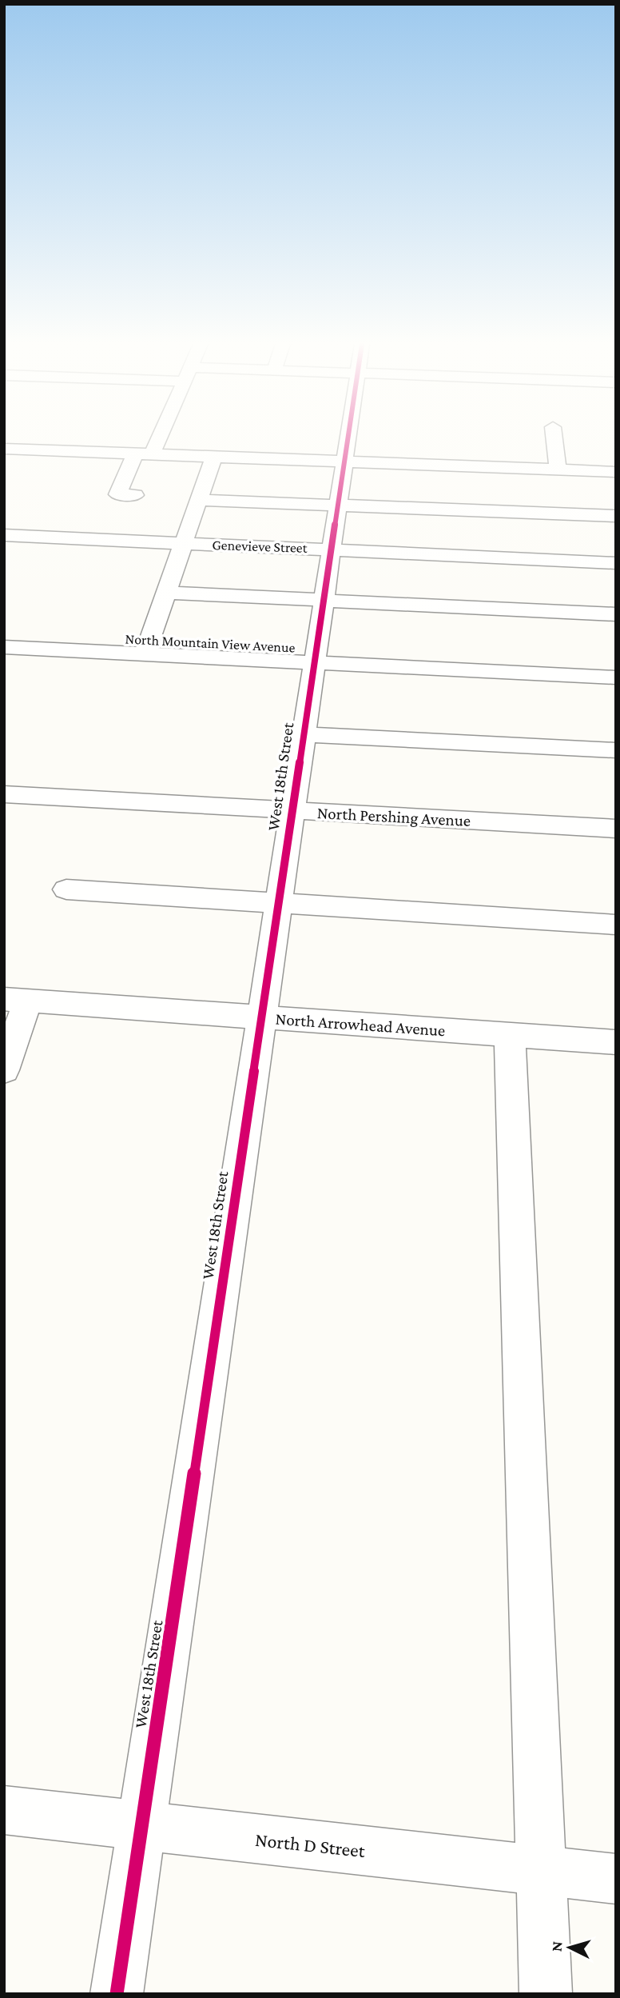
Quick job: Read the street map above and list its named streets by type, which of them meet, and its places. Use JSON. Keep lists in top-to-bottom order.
{
  "streets": {
    "street": [
      "Genevieve Street",
      "North Mountain View Avenue",
      "West 18th Street",
      "North Pershing Avenue",
      "North Arrowhead Avenue",
      "North D Street"
    ]
  },
  "crossings": [
    ["Genevieve Street", "West 18th Street"],
    ["North Mountain View Avenue", "West 18th Street"],
    ["West 18th Street", "North Pershing Avenue"],
    ["West 18th Street", "North Arrowhead Avenue"],
    ["West 18th Street", "North D Street"]
  ],
  "north": "left"
}
